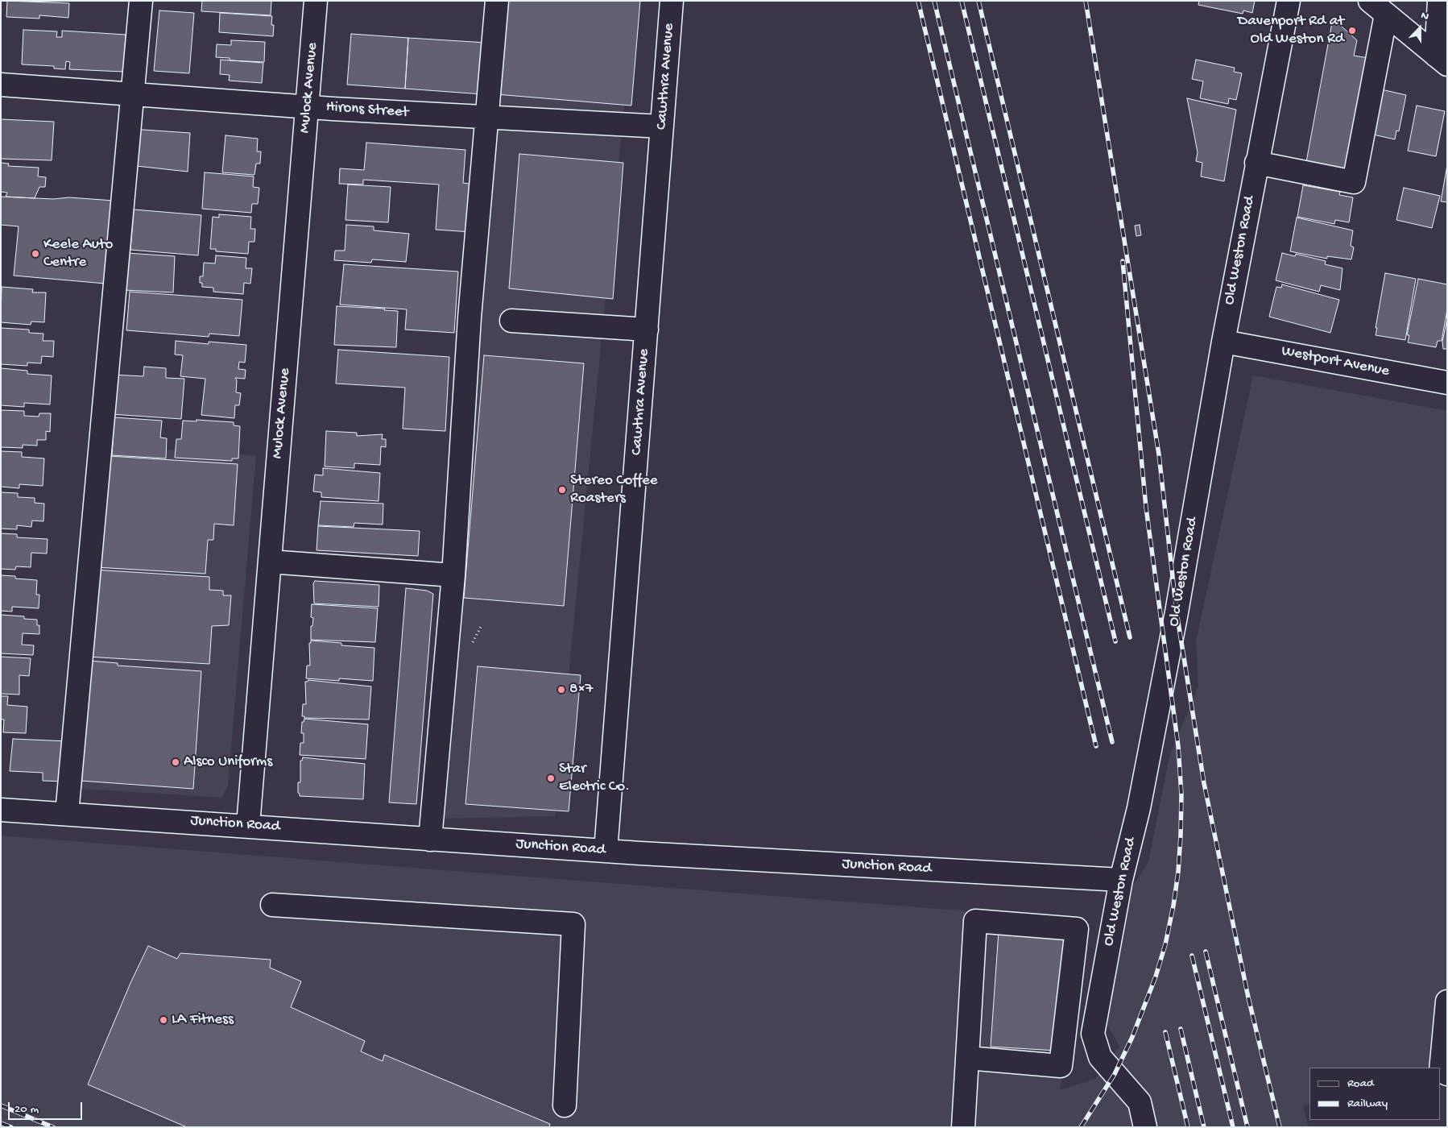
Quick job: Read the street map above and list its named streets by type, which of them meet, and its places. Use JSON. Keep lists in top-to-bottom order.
{
  "streets": {
    "street": [
      "Cawthra Avenue",
      "Mulock Avenue",
      "Hirons Street",
      "Old Weston Road",
      "Westport Avenue",
      "Junction Road"
    ]
  },
  "crossings": [
    ["Cawthra Avenue", "Hirons Street"],
    ["Cawthra Avenue", "Junction Road"],
    ["Mulock Avenue", "Hirons Street"],
    ["Mulock Avenue", "Junction Road"],
    ["Old Weston Road", "Westport Avenue"],
    ["Old Weston Road", "Junction Road"]
  ],
  "places": [
    "Davenport Rd at Old Weston Rd",
    "Keele Auto Centre",
    "Stereo Coffee Roasters",
    "8×7",
    "Alsco Uniforms",
    "Star Electric Co.",
    "LA Fitness"
  ],
  "legend": ["Road", "Railway"],
  "scale_bar": "20 m",
  "north": "top"
}
